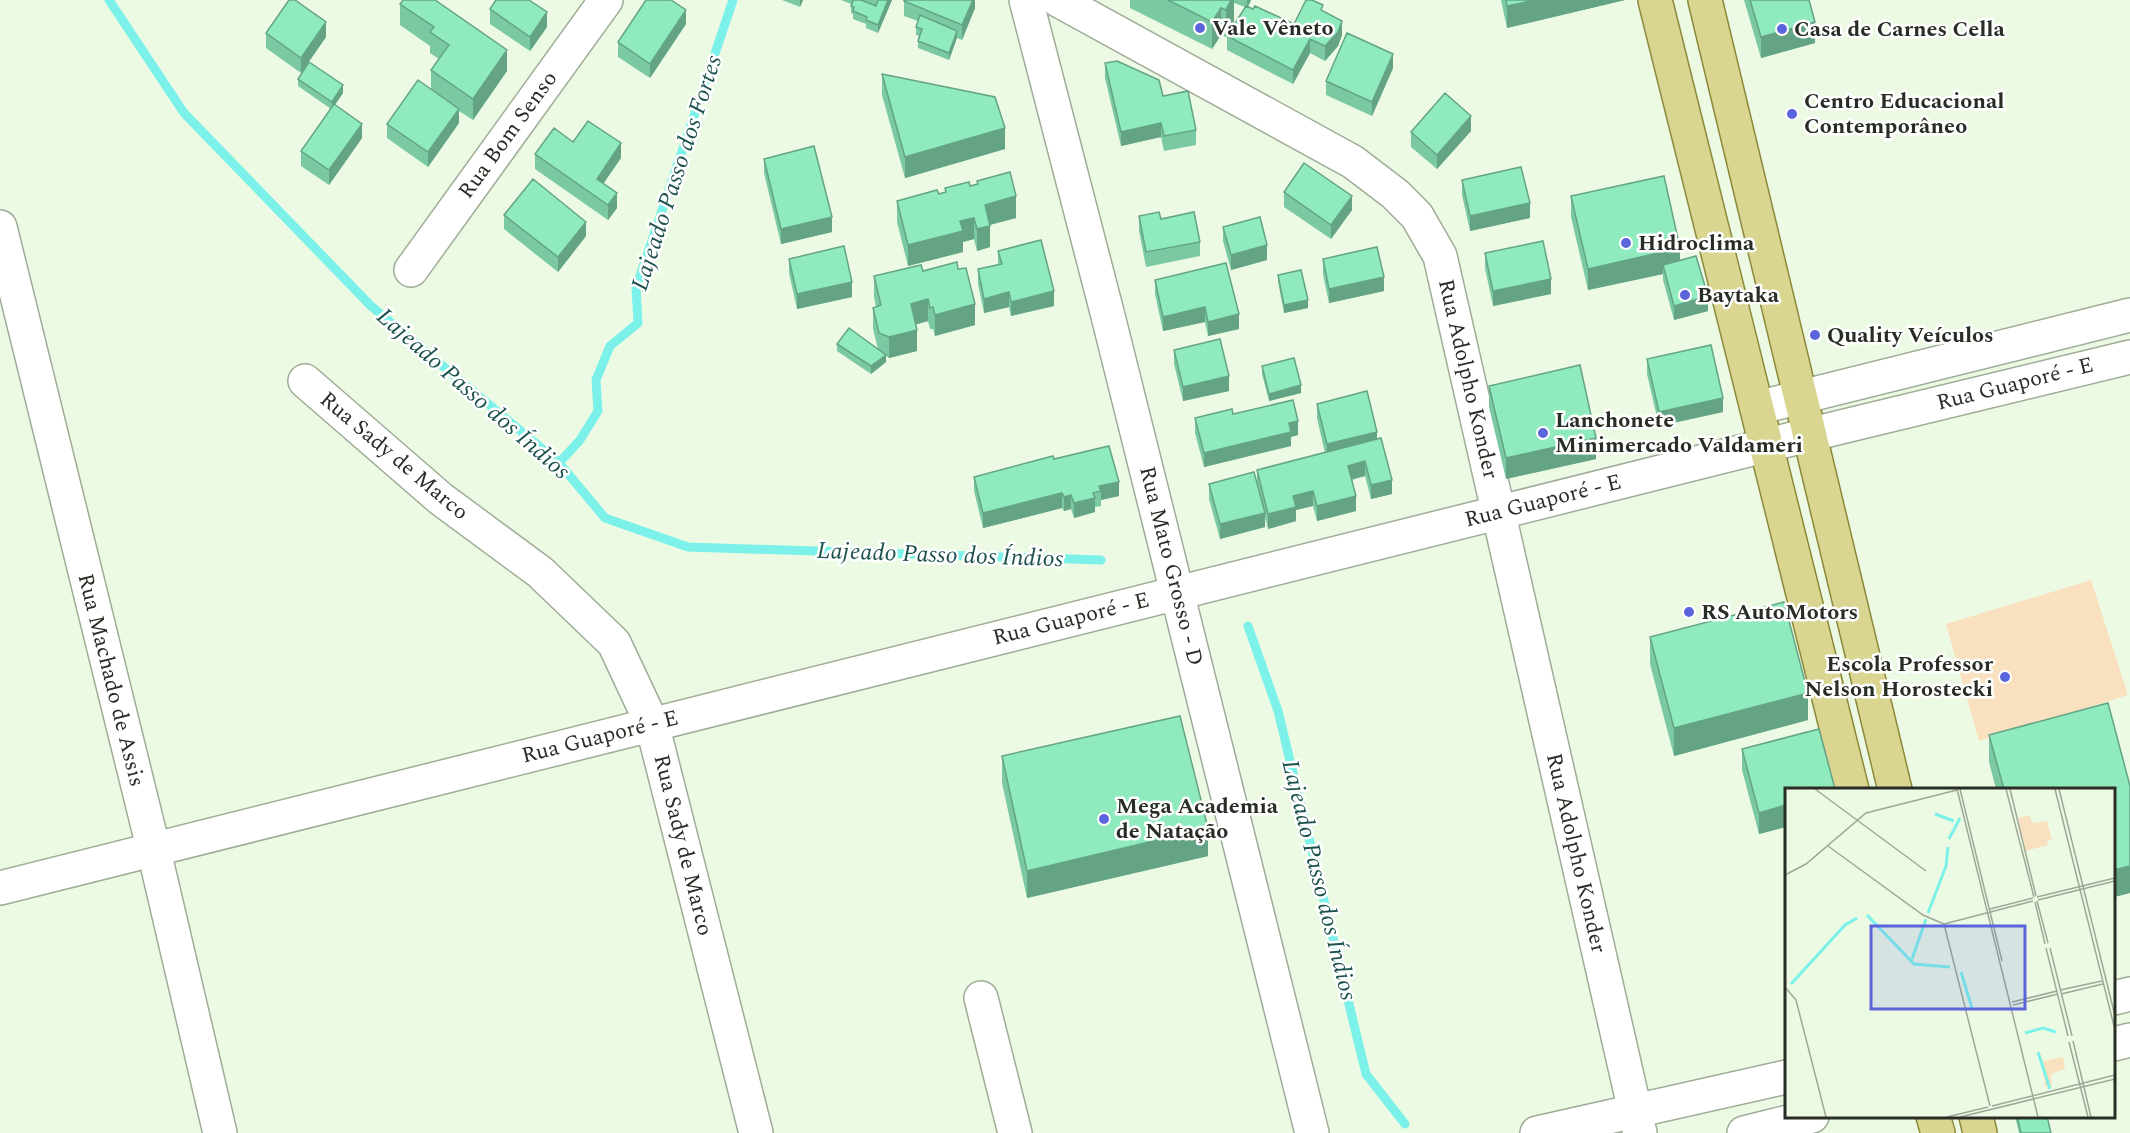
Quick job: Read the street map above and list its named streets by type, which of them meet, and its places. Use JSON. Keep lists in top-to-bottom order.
{
  "streets": {
    "street": [
      "Rua Bom Senso",
      "Rua Adolpho Konder",
      "Rua Guaporé - E",
      "Rua Sady de Marco",
      "Rua Mato Grosso - D",
      "Rua Machado de Assis"
    ]
  },
  "crossings": [
    ["Rua Adolpho Konder", "Rua Guaporé - E"],
    ["Rua Guaporé - E", "Rua Sady de Marco"],
    ["Rua Guaporé - E", "Rua Mato Grosso - D"],
    ["Rua Guaporé - E", "Rua Machado de Assis"]
  ],
  "water": ["Lajeado Passo dos Fortes", "Lajeado Passo dos Índios"],
  "places": [
    "Vale Vêneto",
    "Casa de Carnes Cella",
    "Centro Educacional Contemporâneo",
    "Hidroclima",
    "Baytaka",
    "Quality Veículos",
    "Lanchonete Minimercado Valdameri",
    "RS AutoMotors",
    "Escola Professor Nelson Horostecki",
    "Mega Academia de Natação"
  ]
}
